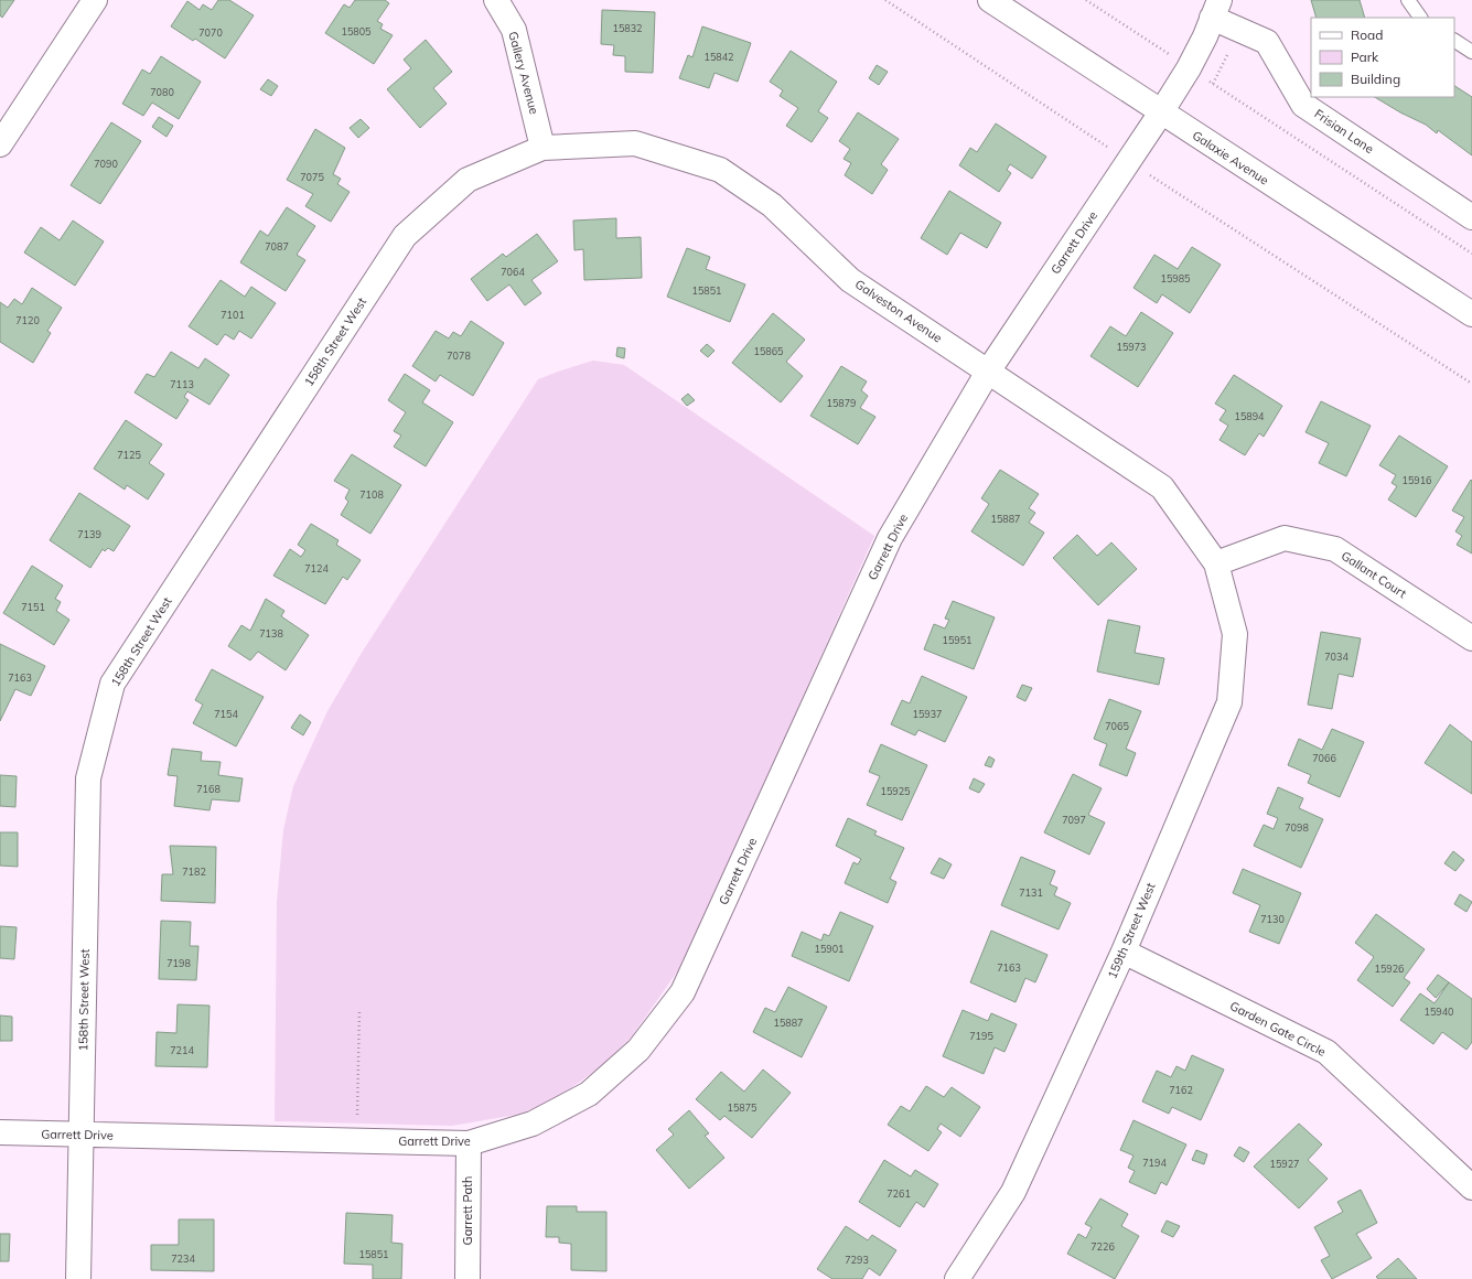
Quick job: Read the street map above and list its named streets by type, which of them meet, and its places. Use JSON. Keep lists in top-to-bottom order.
{
  "streets": {
    "street": [
      "Gallery Avenue",
      "Frisian Lane",
      "Galaxie Avenue",
      "Garrett Drive",
      "Galveston Avenue",
      "158th Street West",
      "Gallant Court",
      "159th Street West",
      "Garden Gate Circle",
      "Garrett Path"
    ]
  },
  "crossings": [
    ["Gallery Avenue", "Galveston Avenue"],
    ["Gallery Avenue", "158th Street West"],
    ["Galaxie Avenue", "Garrett Drive"],
    ["Garrett Drive", "Galveston Avenue"],
    ["Garrett Drive", "158th Street West"],
    ["Garrett Drive", "Garrett Path"],
    ["Galveston Avenue", "158th Street West"],
    ["Galveston Avenue", "Gallant Court"],
    ["Galveston Avenue", "159th Street West"],
    ["Gallant Court", "159th Street West"],
    ["159th Street West", "Garden Gate Circle"]
  ],
  "house_numbers": [
    "15832",
    "15805",
    "7070",
    "15842",
    "7080",
    "7090",
    "7075",
    "7087",
    "7064",
    "15985",
    "15851",
    "7101",
    "7120",
    "15973",
    "15865",
    "7078",
    "7113",
    "15879",
    "15894",
    "7125",
    "15916",
    "7108",
    "15887",
    "7139",
    "7124",
    "7151",
    "7138",
    "15951",
    "7034",
    "7163",
    "7154",
    "15937",
    "7065",
    "7066",
    "7168",
    "15925",
    "7097",
    "7098",
    "7182",
    "7131",
    "7130",
    "15901",
    "7198",
    "7163",
    "15926",
    "15940",
    "15887",
    "7195",
    "7214",
    "7162",
    "15875",
    "7194",
    "15927",
    "7261",
    "7226",
    "15851",
    "7234",
    "7293"
  ],
  "legend": ["Road", "Park", "Building"]
}
